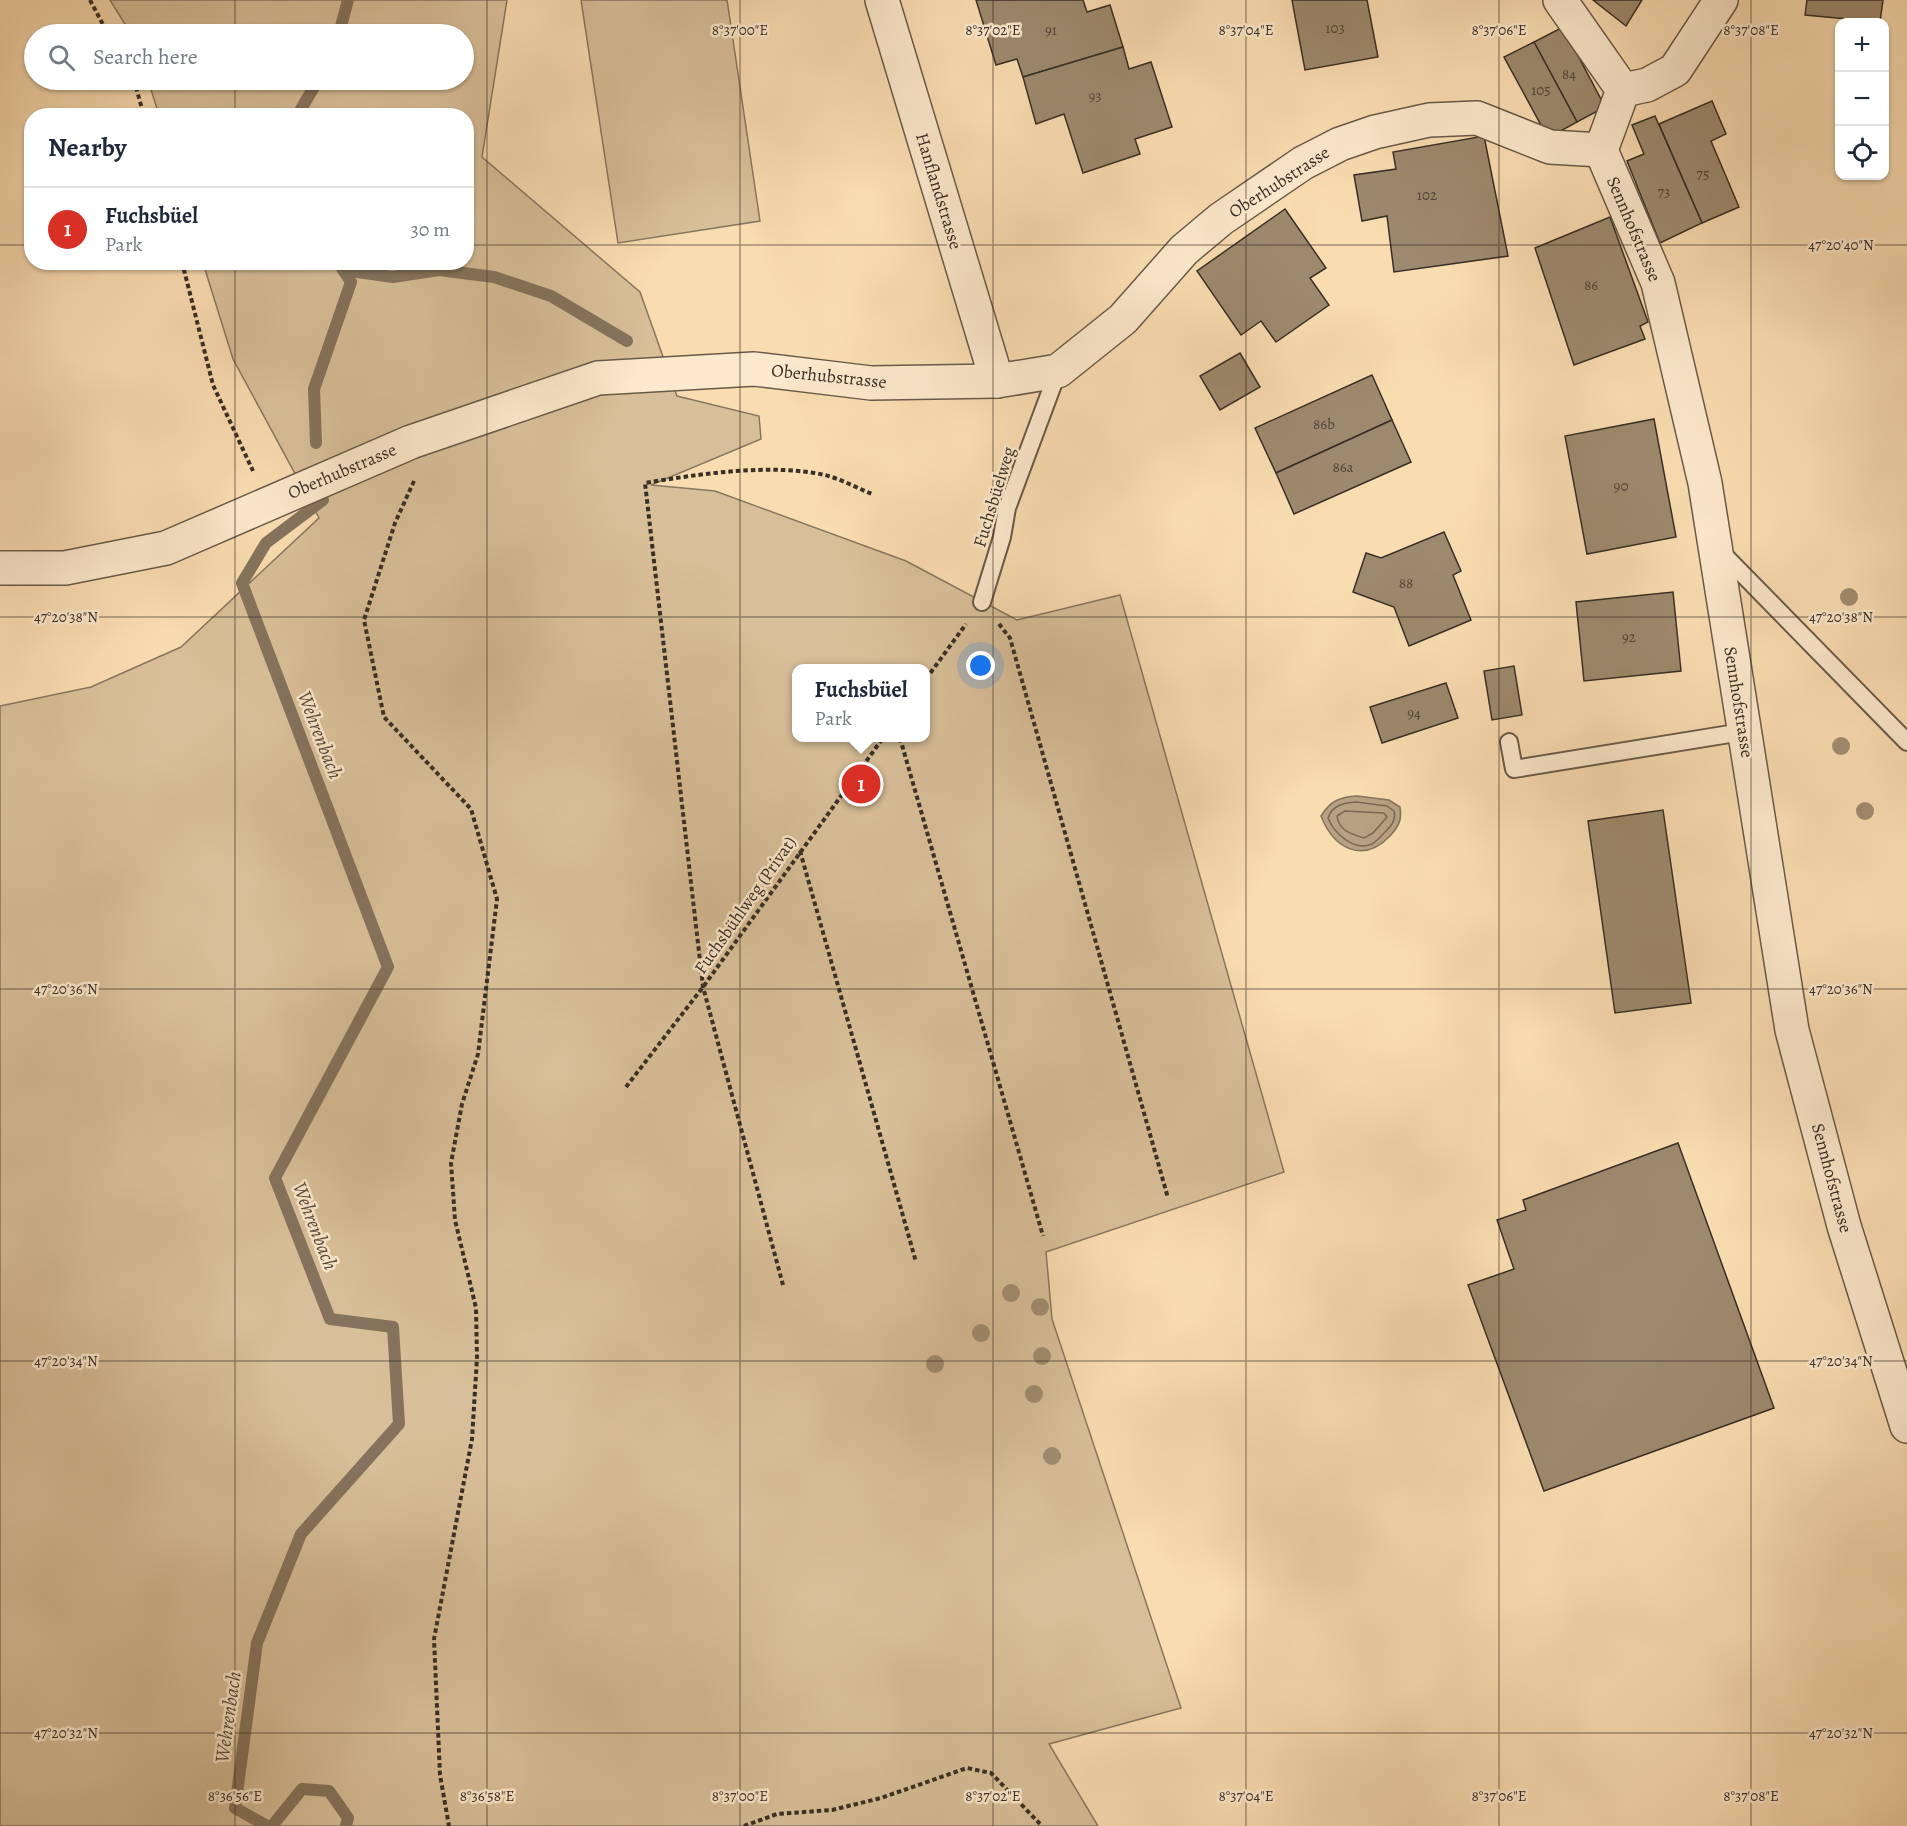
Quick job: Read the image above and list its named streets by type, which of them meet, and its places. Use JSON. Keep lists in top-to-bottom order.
{
  "streets": {
    "street": ["Oberhubstrasse", "Hanflandstrasse", "Sennhofstrasse"],
    "lane": ["Fuchsbüelweg"],
    "path": ["Fuchsbühlweg (Privat)"]
  },
  "crossings": [
    ["Oberhubstrasse", "Hanflandstrasse"],
    ["Oberhubstrasse", "Sennhofstrasse"],
    ["Oberhubstrasse", "Fuchsbüelweg"]
  ],
  "water": ["Wehrenbach"],
  "house_numbers": [
    "103",
    "91",
    "84",
    "105",
    "93",
    "75",
    "73",
    "102",
    "86",
    "86b",
    "86a",
    "90",
    "88",
    "92",
    "94"
  ],
  "page": {
    "map_buttons": ["+", "−"],
    "search": "Search here",
    "heading": "Nearby",
    "list": [
      {
        "mark": "1",
        "name": "Fuchsbüel",
        "note": "Park",
        "value": "30 m"
      }
    ],
    "popup": ["Fuchsbüel", "Park"],
    "pins": "1"
  },
  "coordinates": [
    "8°37'00\"E",
    "8°37'02\"E",
    "8°37'04\"E",
    "8°37'06\"E",
    "8°37'08\"E",
    "47°20'40\"N",
    "47°20'38\"N",
    "47°20'36\"N",
    "47°20'34\"N",
    "47°20'32\"N",
    "8°36'56\"E",
    "8°36'58\"E"
  ]
}
